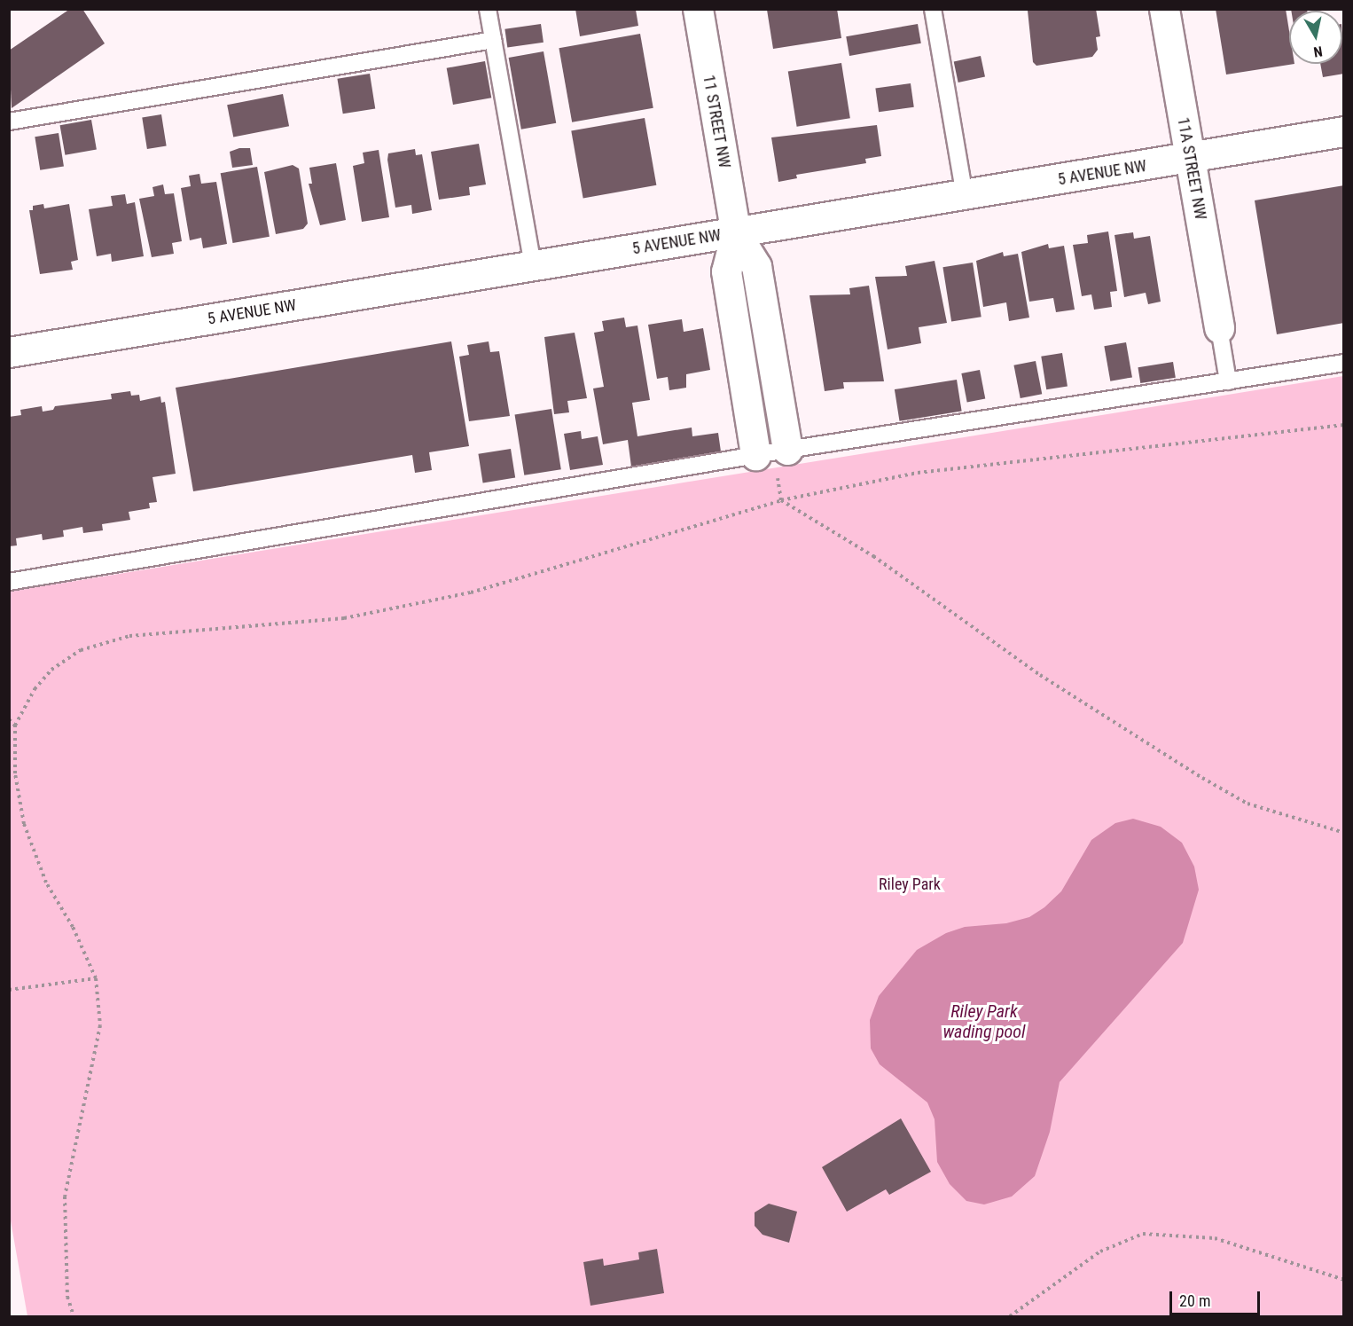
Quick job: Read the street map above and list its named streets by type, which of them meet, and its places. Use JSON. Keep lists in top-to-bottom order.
{
  "streets": {
    "street": ["11 STREET NW", "11A STREET NW", "5 AVENUE NW"]
  },
  "crossings": [
    ["11 STREET NW", "5 AVENUE NW"],
    ["11A STREET NW", "5 AVENUE NW"]
  ],
  "water": ["Riley Park wading pool"],
  "parks": ["Riley Park"],
  "scale_bar": "20 m",
  "north": "bottom"
}
